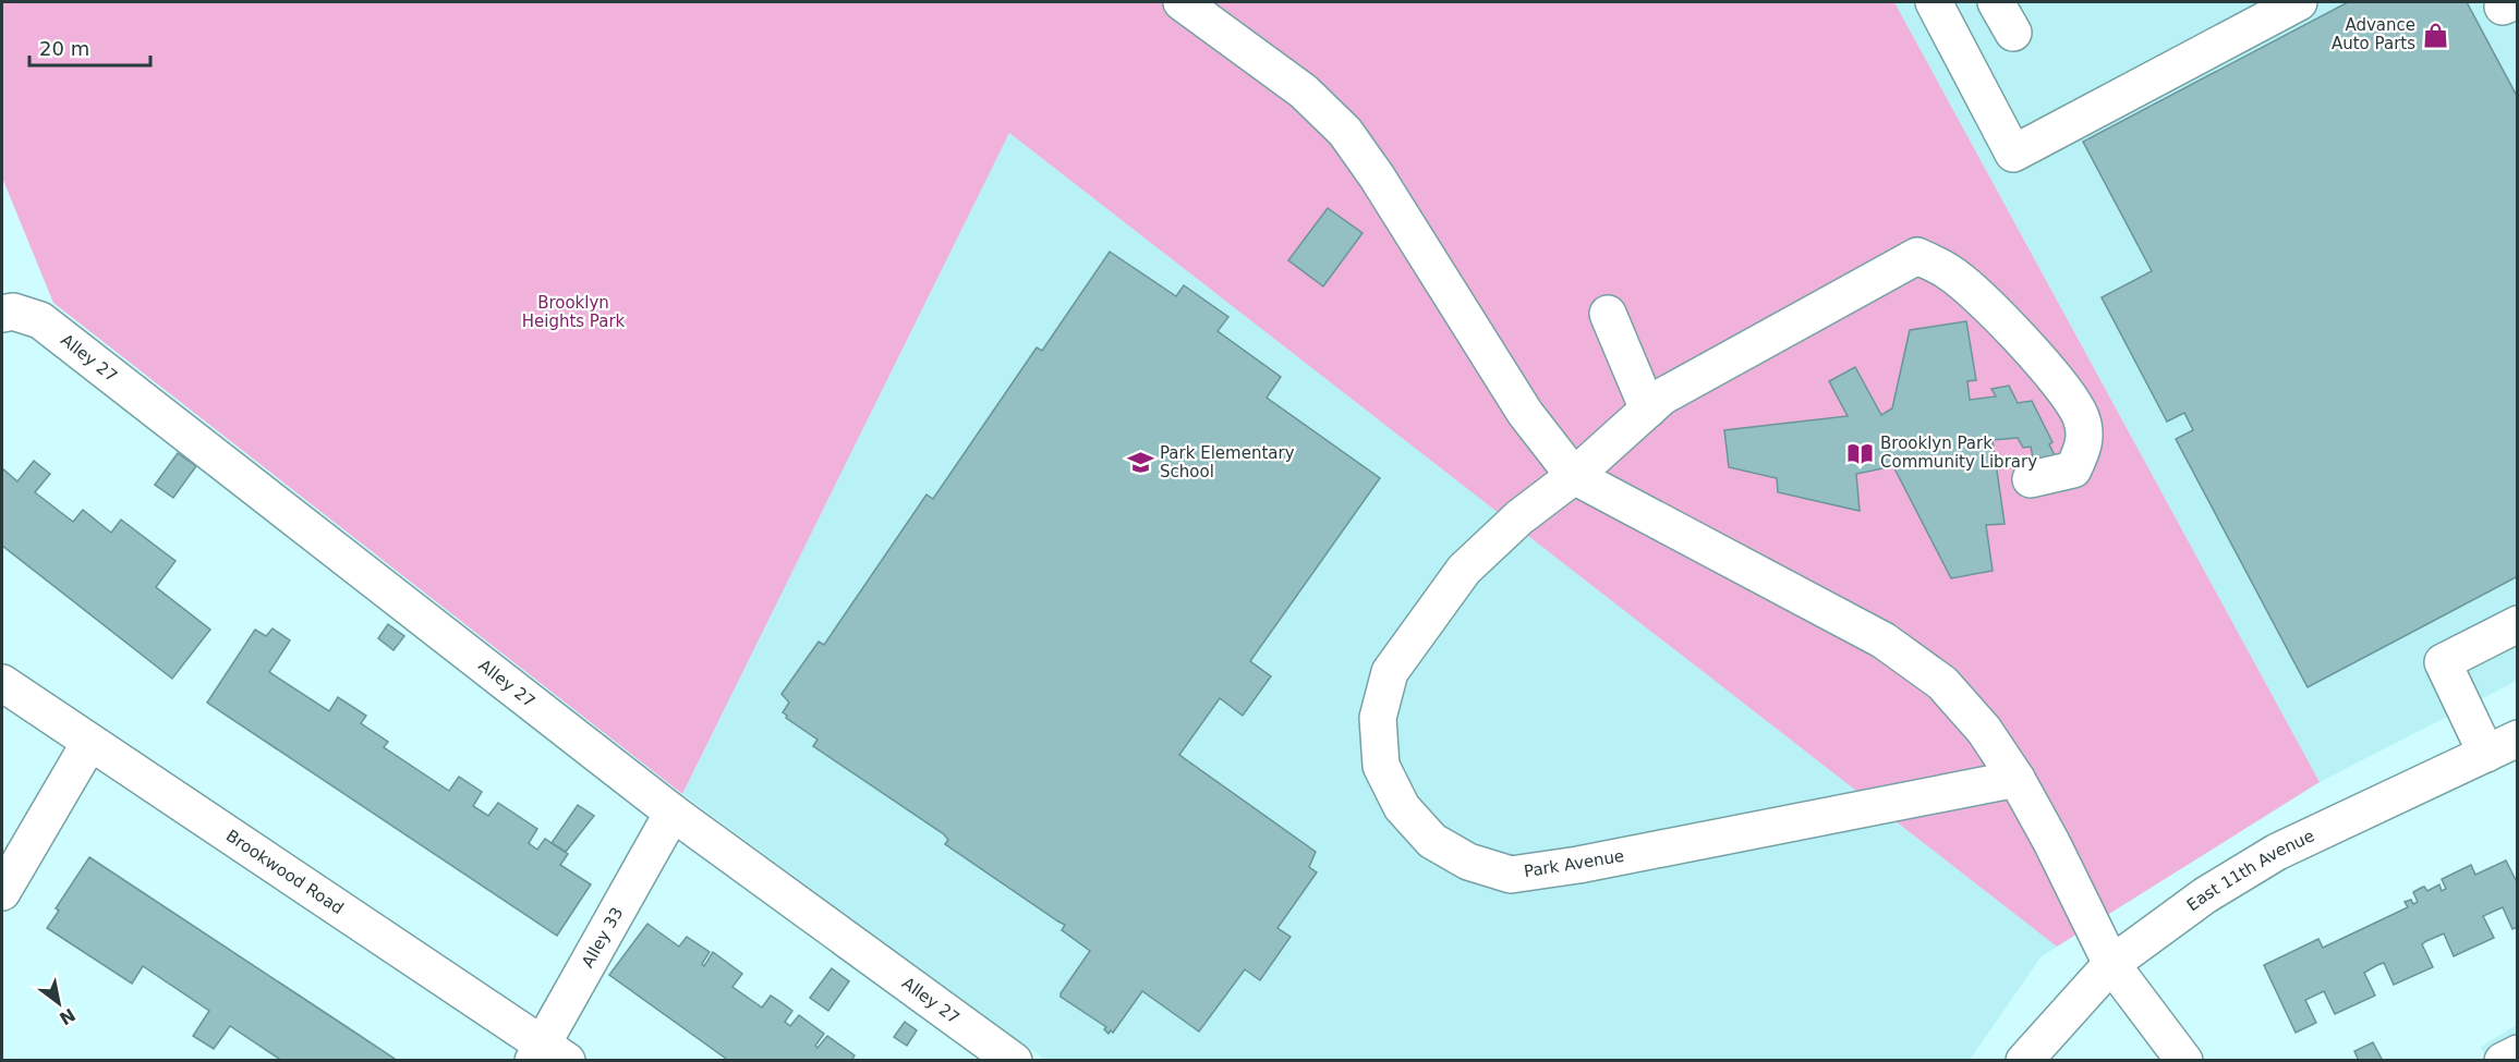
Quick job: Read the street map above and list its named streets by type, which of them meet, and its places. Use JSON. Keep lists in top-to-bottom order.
{
  "streets": {
    "street": [
      "Alley 27",
      "Park Avenue",
      "Brookwood Road",
      "East 11th Avenue",
      "Alley 33"
    ]
  },
  "crossings": [
    ["Alley 27", "Alley 33"],
    ["Brookwood Road", "Alley 33"]
  ],
  "parks": ["Brooklyn Heights Park"],
  "places": {
    "shop": ["Advance Auto Parts"],
    "library": ["Brooklyn Park Community Library"],
    "school or university": ["Park Elementary School"]
  },
  "scale_bar": "20 m",
  "north": "bottom right"
}
